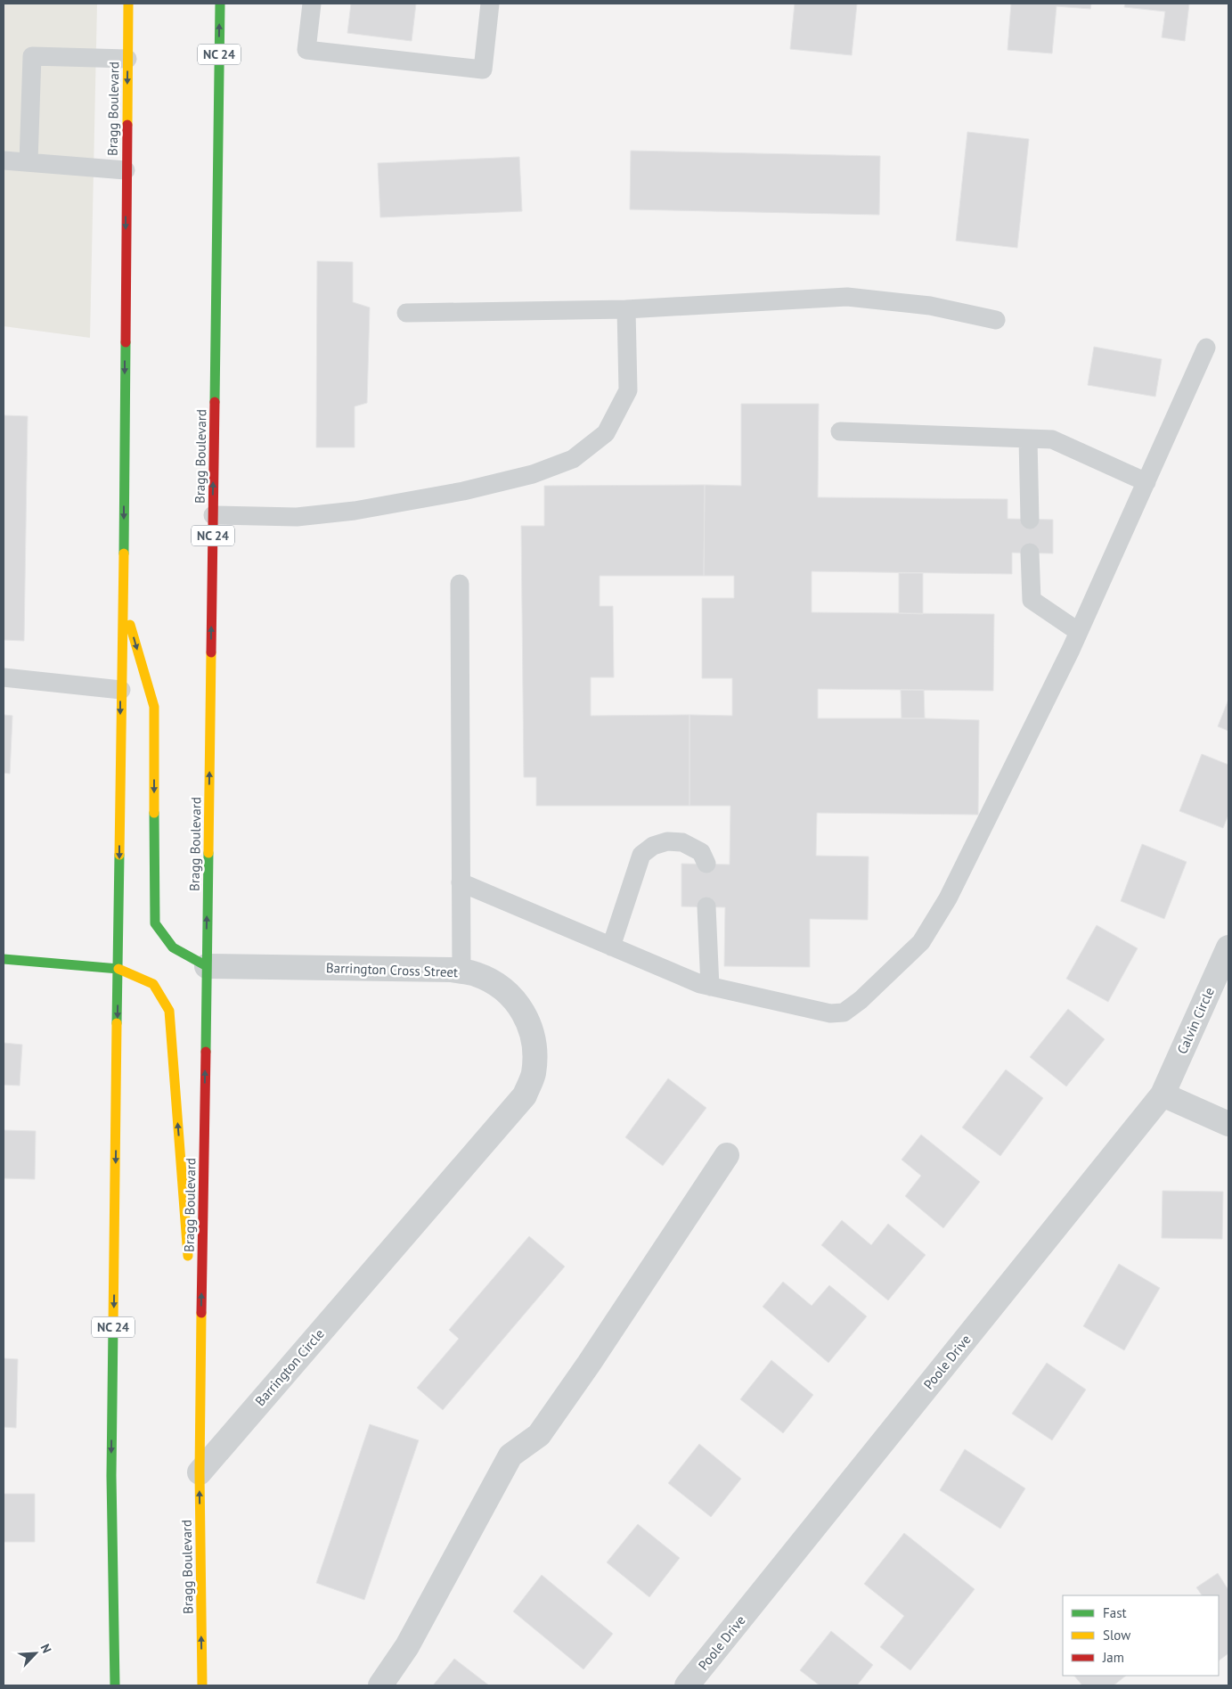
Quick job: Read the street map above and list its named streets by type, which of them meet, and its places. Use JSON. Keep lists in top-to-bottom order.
{
  "streets": {
    "main road": ["NC 24", "Bragg Boulevard"],
    "street": [
      "Barrington Cross Street",
      "Calvin Circle",
      "Poole Drive",
      "Barrington Circle"
    ]
  },
  "crossings": [
    ["Bragg Boulevard", "Barrington Cross Street"],
    ["Bragg Boulevard", "Barrington Circle"],
    ["Barrington Cross Street", "Barrington Circle"],
    ["Calvin Circle", "Poole Drive"]
  ],
  "legend": ["Fast", "Slow", "Jam"],
  "north": "top right"
}
